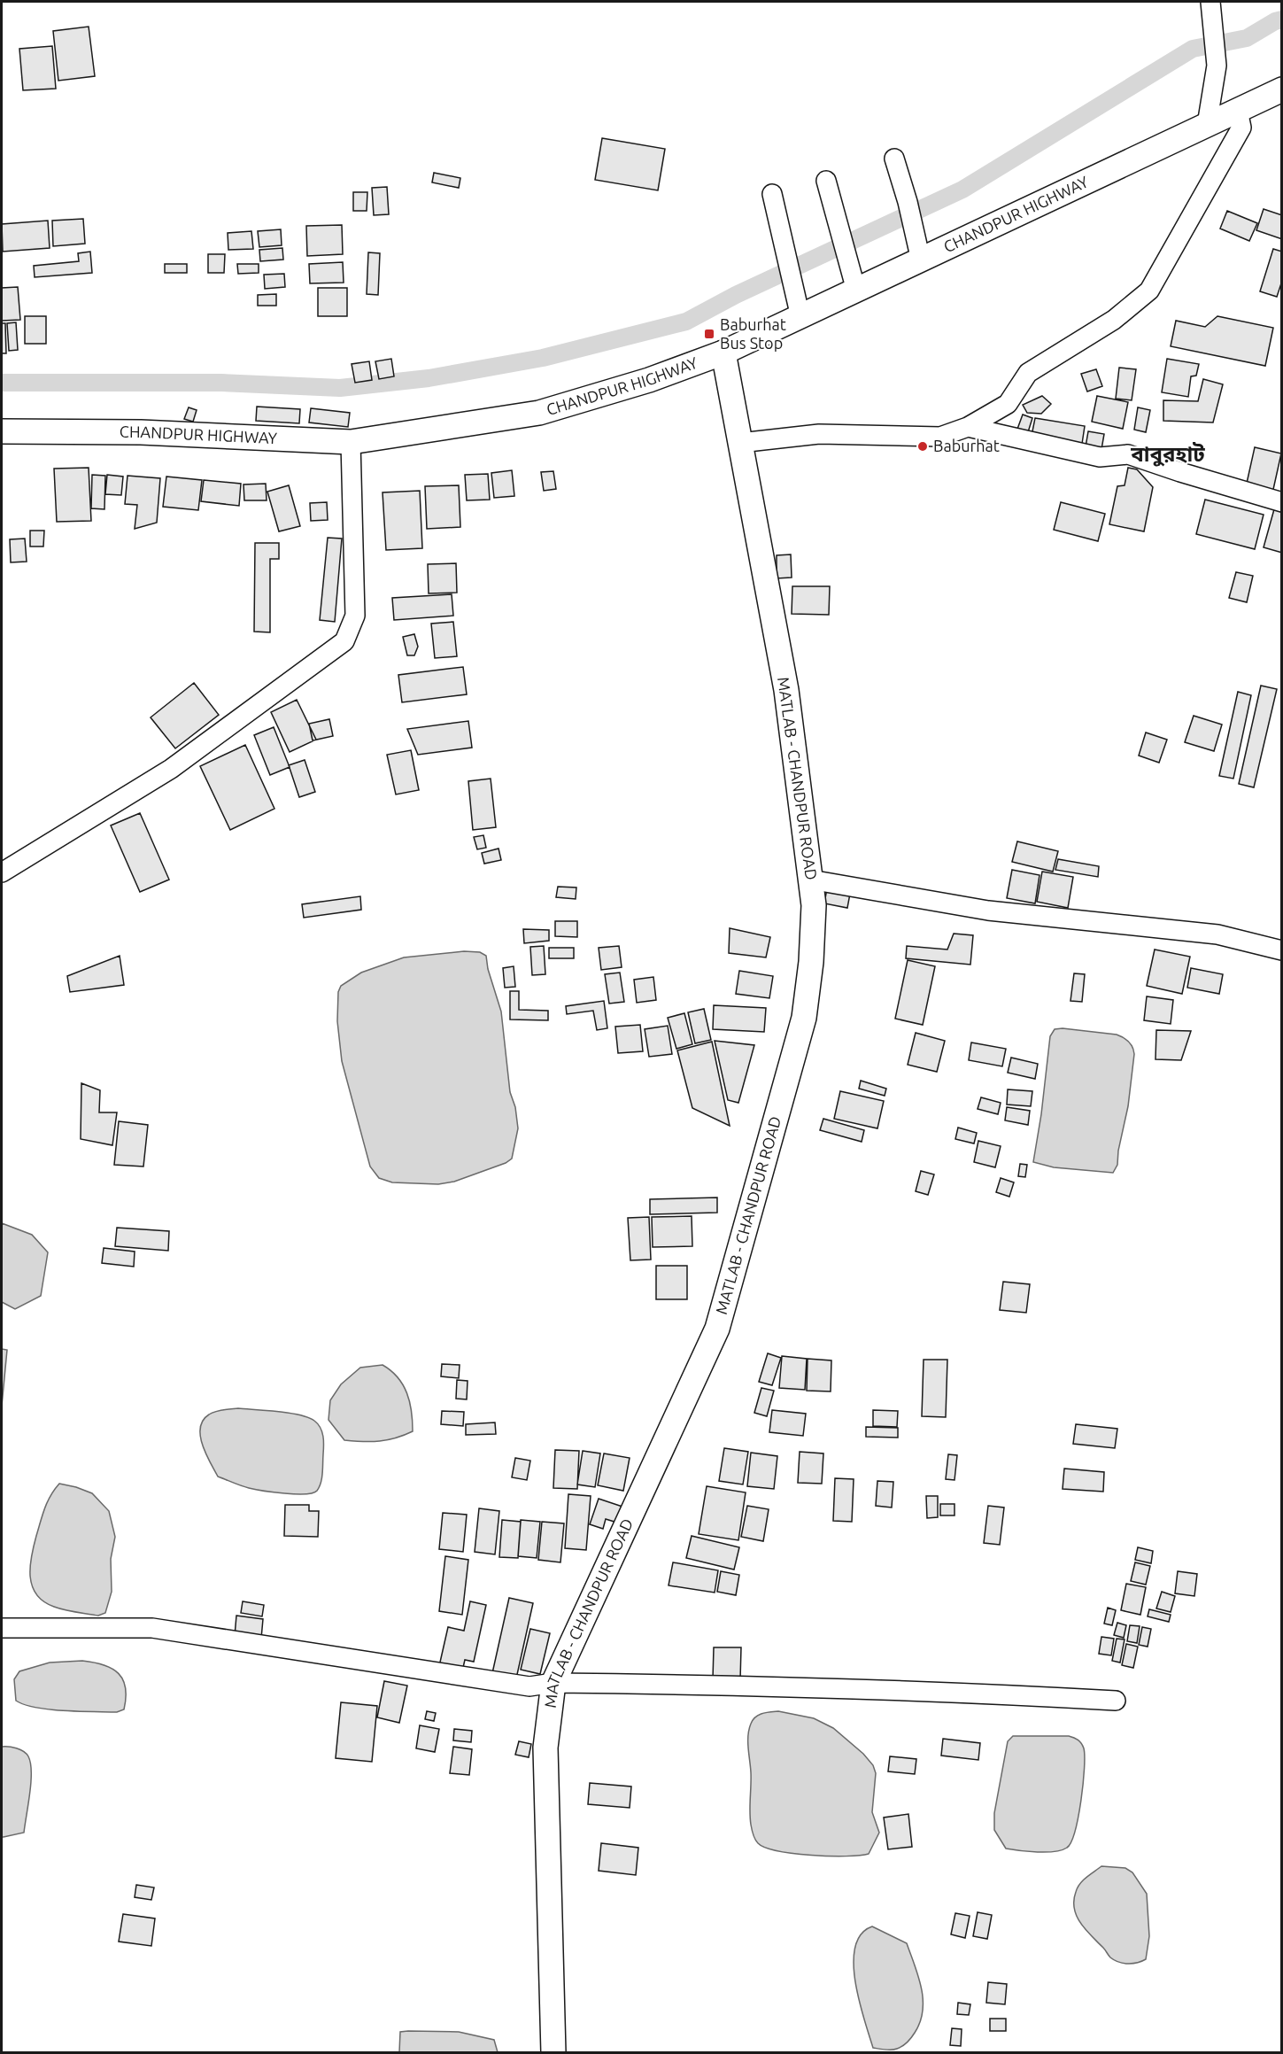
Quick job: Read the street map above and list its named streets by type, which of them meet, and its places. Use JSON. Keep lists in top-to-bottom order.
{
  "streets": {
    "main road": ["CHANDPUR HIGHWAY", "MATLAB - CHANDPUR ROAD"]
  },
  "crossings": [
    ["CHANDPUR HIGHWAY", "MATLAB - CHANDPUR ROAD"]
  ],
  "districts": ["বাবুরহাট"],
  "places": {
    "transit": ["Baburhat Bus Stop"],
    "other": ["Baburhat"]
  }
}
